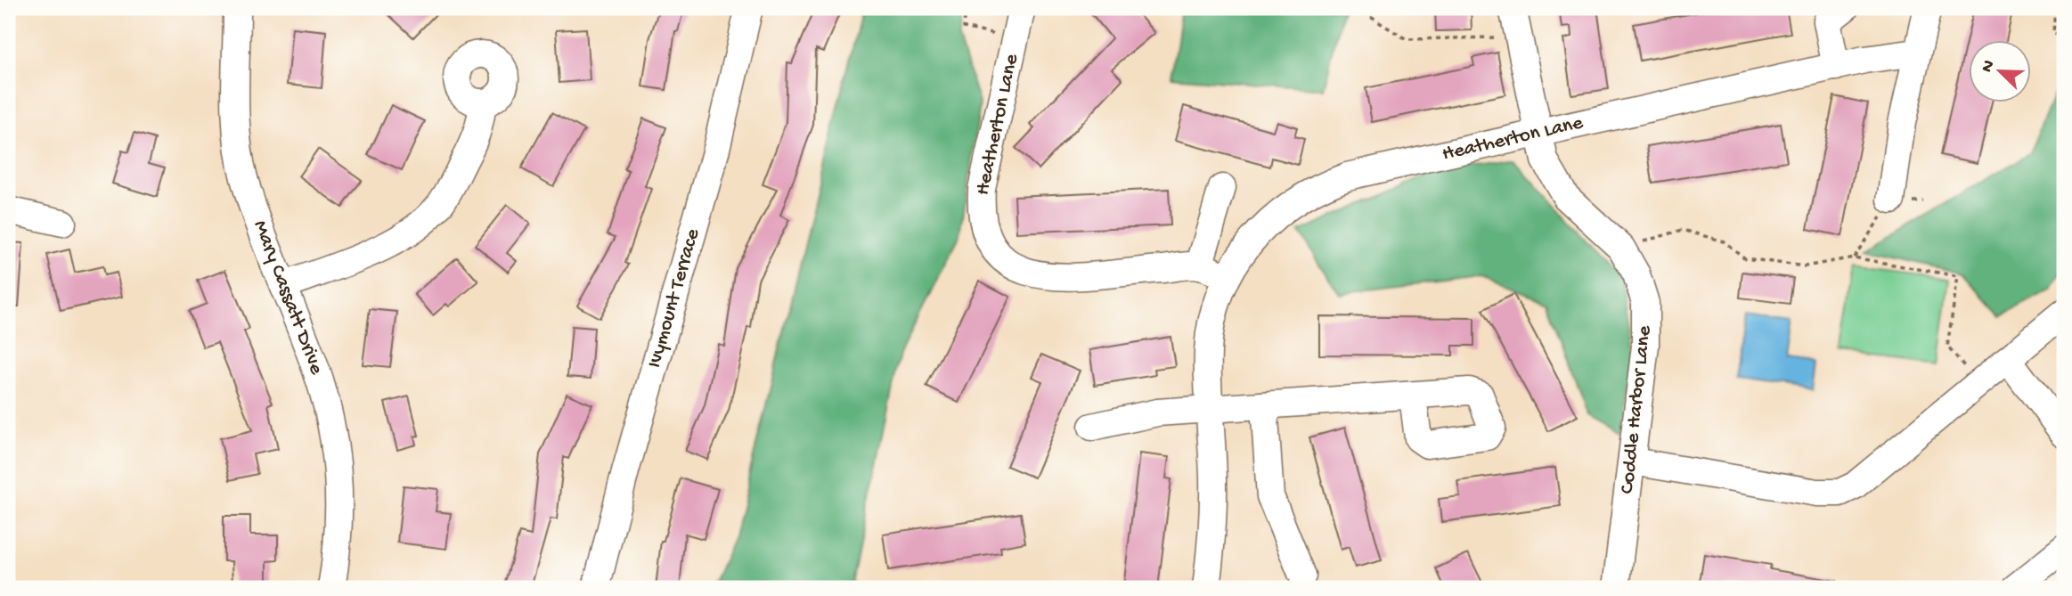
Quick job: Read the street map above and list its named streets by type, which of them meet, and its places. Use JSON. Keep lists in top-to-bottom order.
{
  "streets": {
    "street": [
      "Heatherton Lane",
      "Mary Cassatt Drive",
      "Ivymount Terrace",
      "Coddle Harbor Lane"
    ]
  },
  "crossings": [
    ["Heatherton Lane", "Coddle Harbor Lane"]
  ],
  "north": "top left"
}
